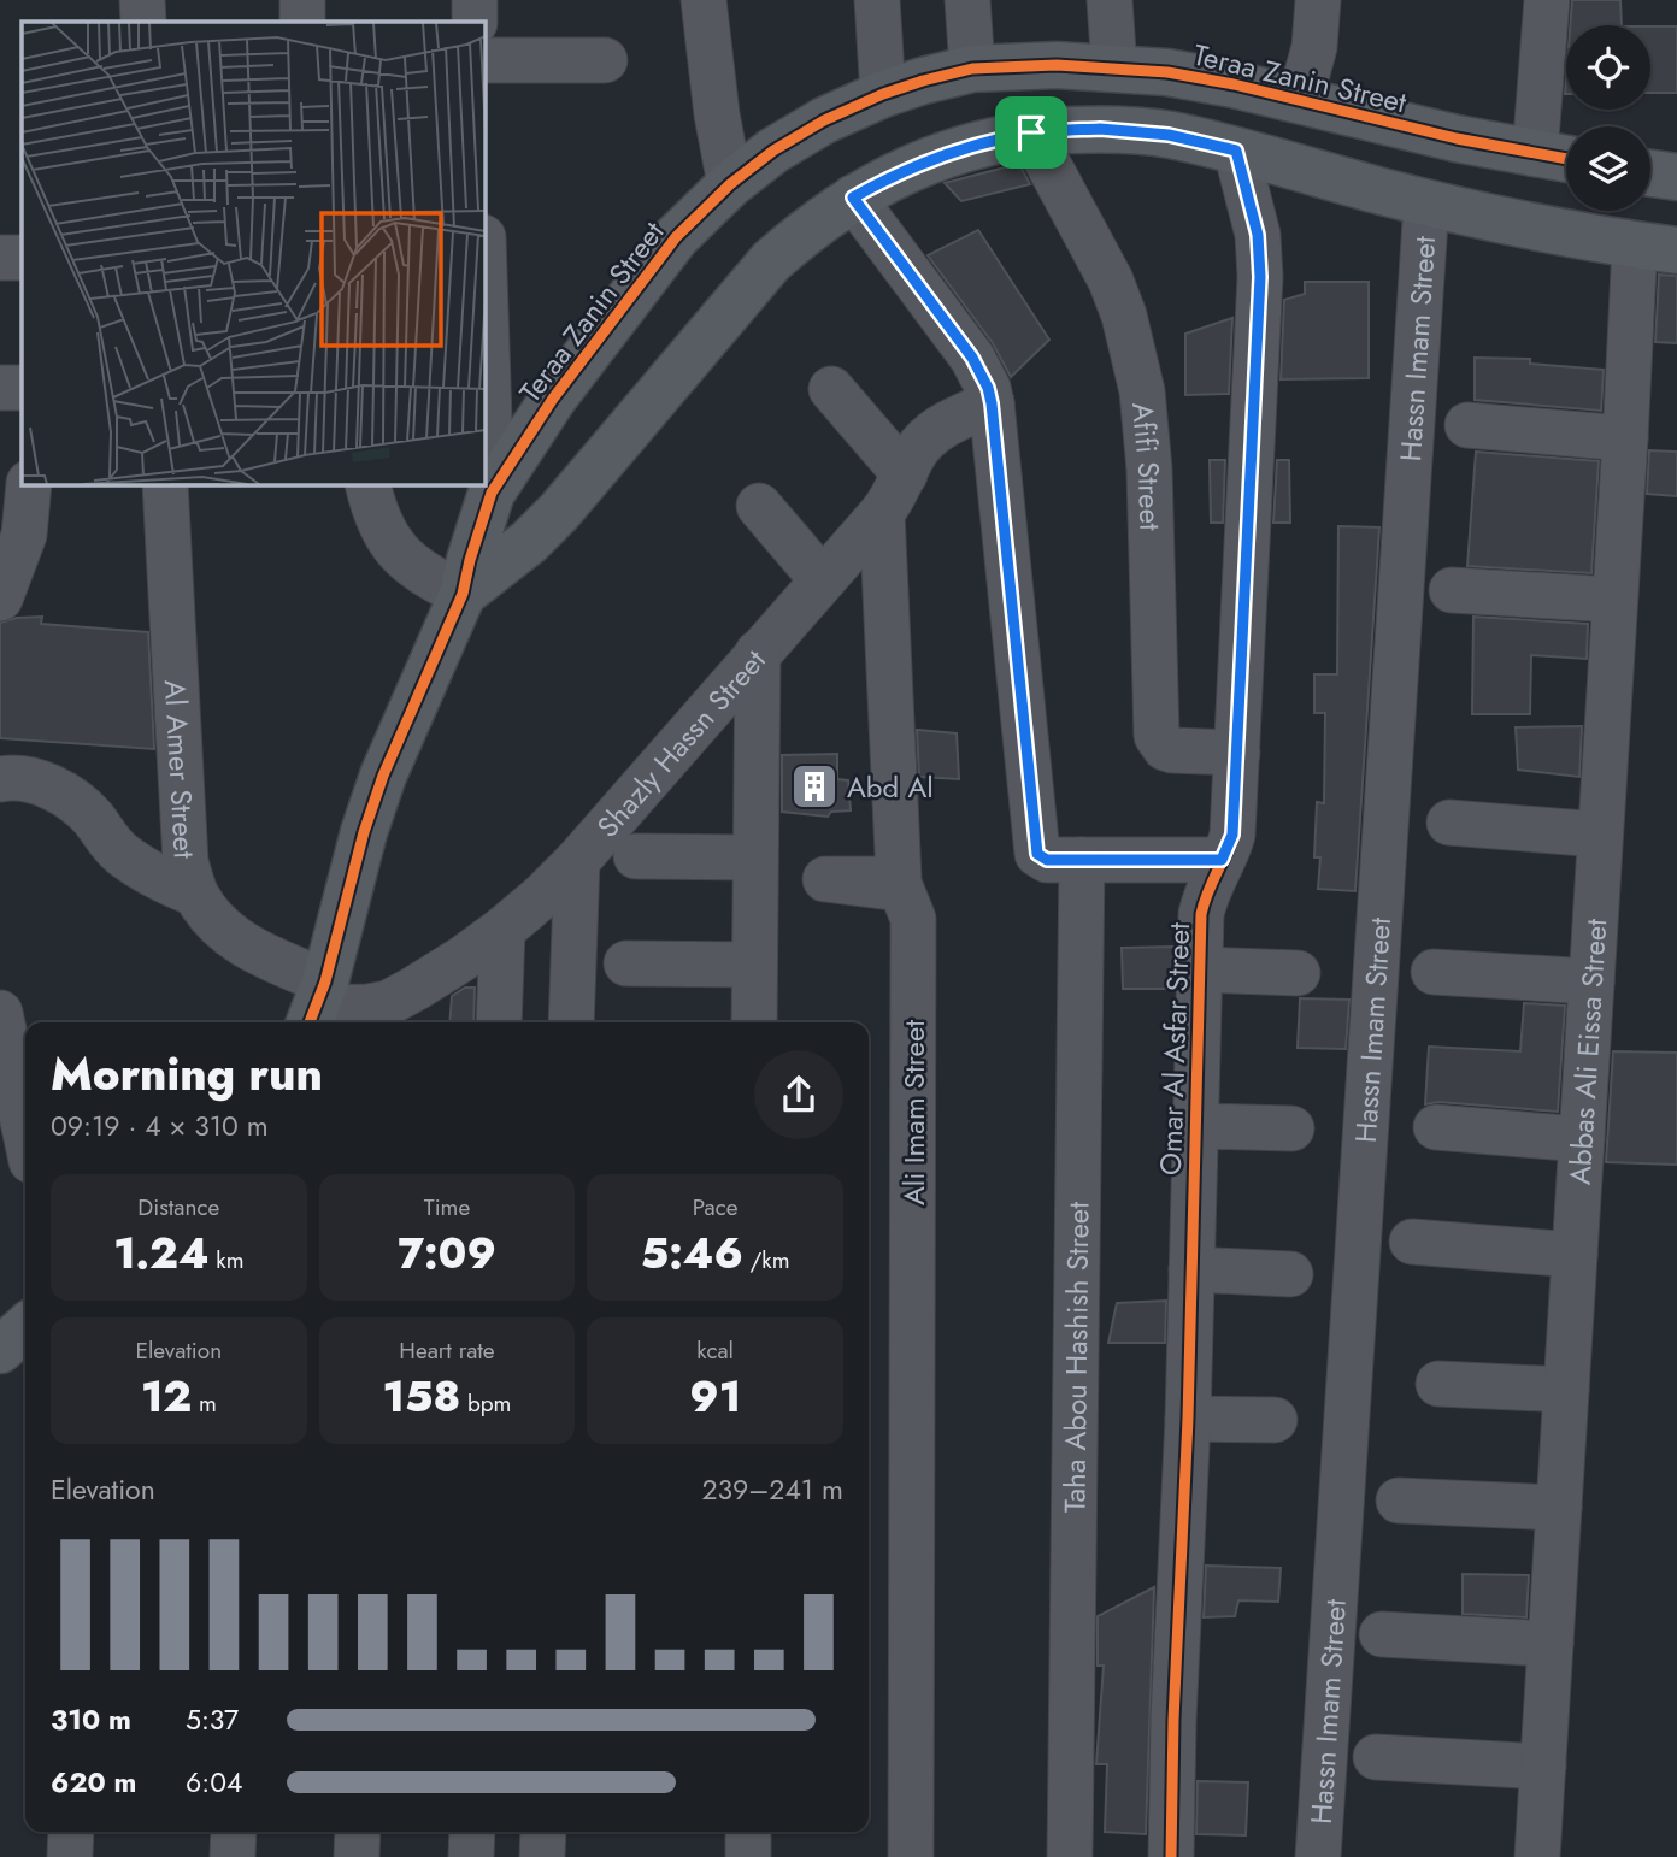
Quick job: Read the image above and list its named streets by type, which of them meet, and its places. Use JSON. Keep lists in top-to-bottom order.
{
  "streets": {
    "street": [
      "Teraa Zanin Street",
      "Hassn Imam Street",
      "Afifi Street",
      "Shazly Hassn Street",
      "Al Amer Street",
      "Omar Al Asfar Street",
      "Abbas Ali Eissa Street",
      "Ali Imam Street",
      "Taha Abou Hashish Street"
    ]
  },
  "crossings": [
    ["Teraa Zanin Street", "Hassn Imam Street"],
    ["Teraa Zanin Street", "Afifi Street"],
    ["Teraa Zanin Street", "Shazly Hassn Street"],
    ["Teraa Zanin Street", "Al Amer Street"],
    ["Teraa Zanin Street", "Omar Al Asfar Street"],
    ["Teraa Zanin Street", "Abbas Ali Eissa Street"],
    ["Afifi Street", "Omar Al Asfar Street"],
    ["Shazly Hassn Street", "Al Amer Street"]
  ],
  "places": {
    "building": ["Abd Al"]
  },
  "page": {
    "heading": ["Morning run", "09:19 · 4 × 310 m"],
    "stats": [
      ["Distance", "1.24 km"],
      ["Time", "7:09"],
      ["Pace", "5:46 /km"],
      ["Elevation", "12 m"],
      ["Heart rate", "158 bpm"],
      ["kcal", "91"]
    ],
    "chart": ["Elevation", "239–241 m"],
    "list": [
      {
        "name": "310 m",
        "note": "5:37"
      },
      {
        "name": "620 m",
        "note": "6:04"
      }
    ]
  }
}
